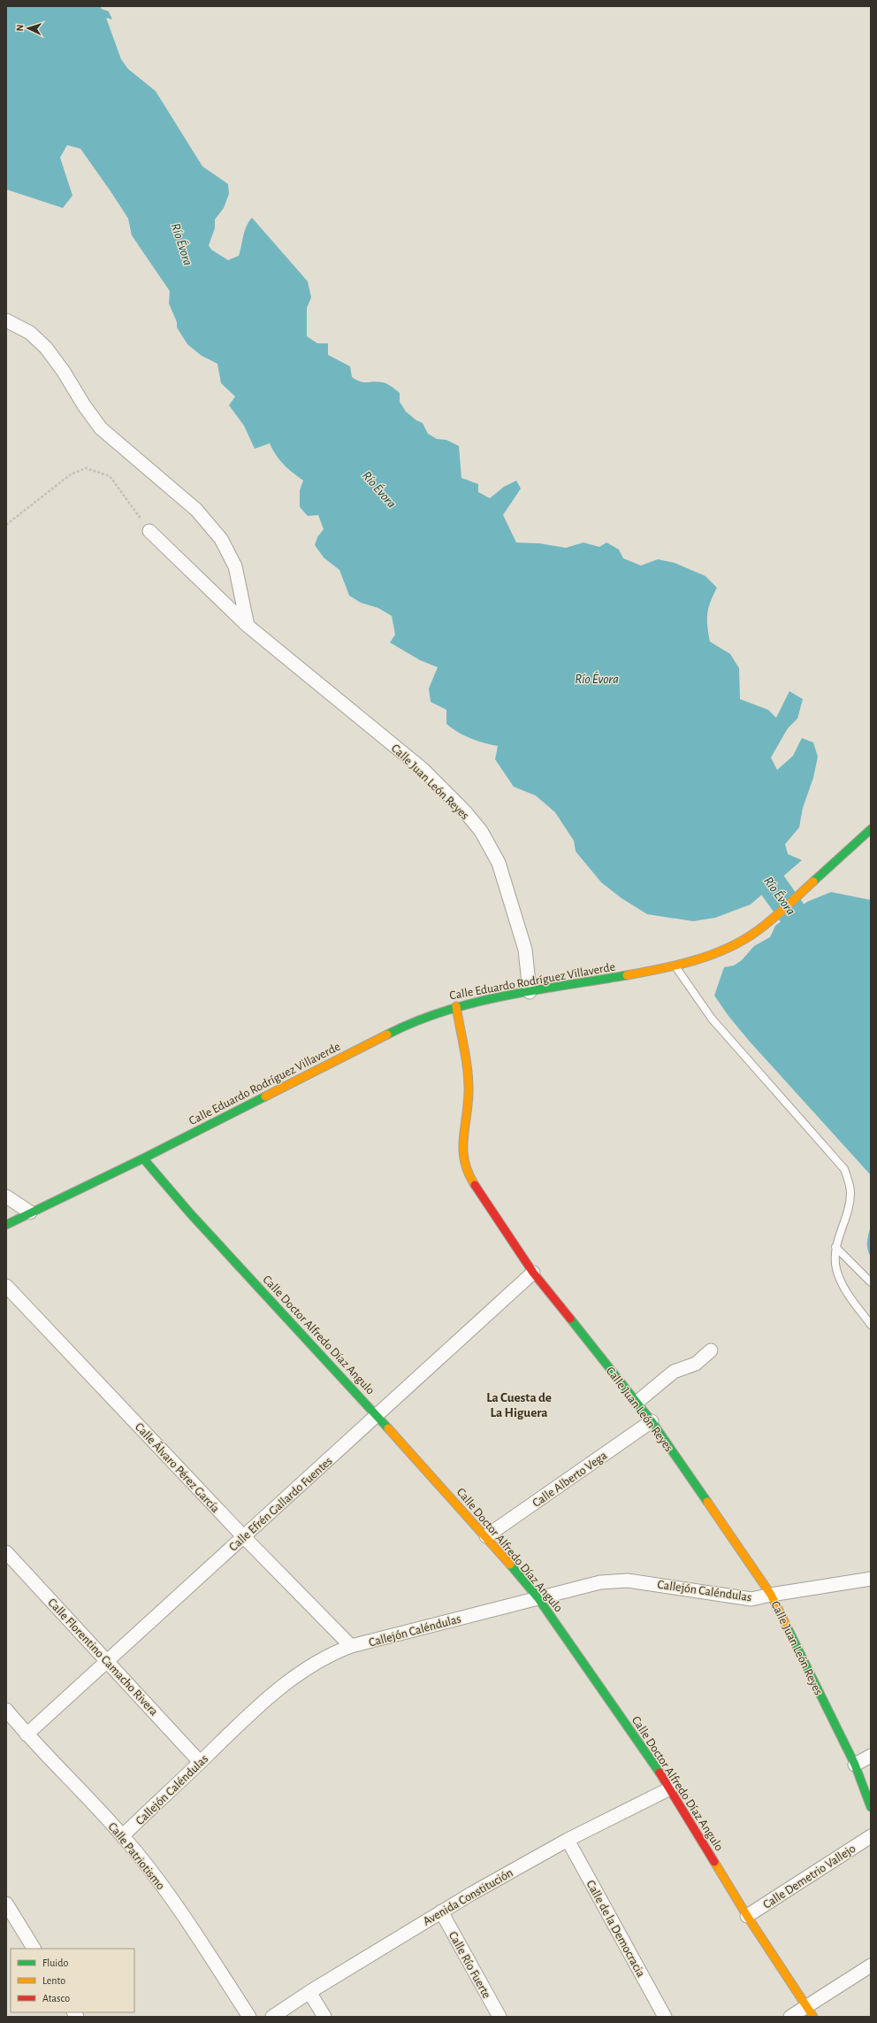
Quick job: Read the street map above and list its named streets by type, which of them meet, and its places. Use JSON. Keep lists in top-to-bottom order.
{
  "streets": {
    "street": [
      "Calle Juan León Reyes",
      "Calle Eduardo Rodríguez Villaverde",
      "Calle Doctor Alfredo Díaz Angulo",
      "Calle Álvaro Pérez García",
      "Calle Alberto Vega",
      "Calle Efrén Gallardo Fuentes",
      "Callejón Caléndulas",
      "Calle Florentino Camacho Rivera",
      "Calle Patriotismo",
      "Calle Demetrio Vallejo",
      "Avenida Constitución",
      "Calle de la Democracia",
      "Calle Río Fuerte"
    ]
  },
  "crossings": [
    ["Calle Juan León Reyes", "Calle Eduardo Rodríguez Villaverde"],
    ["Calle Juan León Reyes", "Calle Alberto Vega"],
    ["Calle Juan León Reyes", "Calle Efrén Gallardo Fuentes"],
    ["Calle Juan León Reyes", "Callejón Caléndulas"],
    ["Calle Eduardo Rodríguez Villaverde", "Calle Doctor Alfredo Díaz Angulo"],
    ["Calle Doctor Alfredo Díaz Angulo", "Calle Alberto Vega"],
    ["Calle Doctor Alfredo Díaz Angulo", "Calle Efrén Gallardo Fuentes"],
    ["Calle Doctor Alfredo Díaz Angulo", "Callejón Caléndulas"],
    ["Calle Doctor Alfredo Díaz Angulo", "Calle Demetrio Vallejo"],
    ["Calle Doctor Alfredo Díaz Angulo", "Avenida Constitución"],
    ["Calle Álvaro Pérez García", "Calle Efrén Gallardo Fuentes"],
    ["Calle Álvaro Pérez García", "Callejón Caléndulas"],
    ["Calle Efrén Gallardo Fuentes", "Calle Florentino Camacho Rivera"],
    ["Calle Efrén Gallardo Fuentes", "Calle Patriotismo"],
    ["Callejón Caléndulas", "Calle Florentino Camacho Rivera"],
    ["Callejón Caléndulas", "Calle Patriotismo"],
    ["Avenida Constitución", "Calle de la Democracia"],
    ["Avenida Constitución", "Calle Río Fuerte"]
  ],
  "districts": ["La Cuesta de La Higuera"],
  "water": ["Río Évora"],
  "legend": ["Fluido", "Lento", "Atasco"],
  "north": "left"
}
